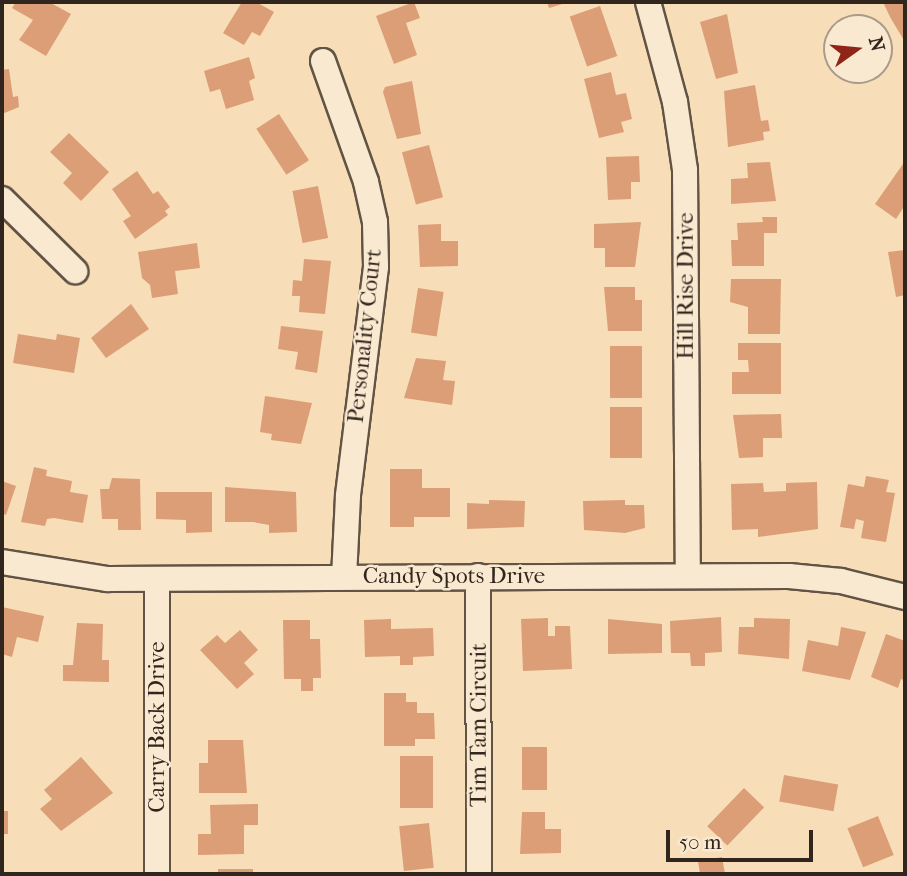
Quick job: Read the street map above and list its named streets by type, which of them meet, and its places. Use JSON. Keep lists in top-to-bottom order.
{
  "streets": {
    "street": [
      "Hill Rise Drive",
      "Personality Court",
      "Candy Spots Drive",
      "Tim Tam Circuit",
      "Carry Back Drive"
    ]
  },
  "crossings": [
    ["Hill Rise Drive", "Candy Spots Drive"],
    ["Personality Court", "Candy Spots Drive"],
    ["Candy Spots Drive", "Tim Tam Circuit"],
    ["Candy Spots Drive", "Carry Back Drive"]
  ],
  "scale_bar": "50 m",
  "north": "right"
}
